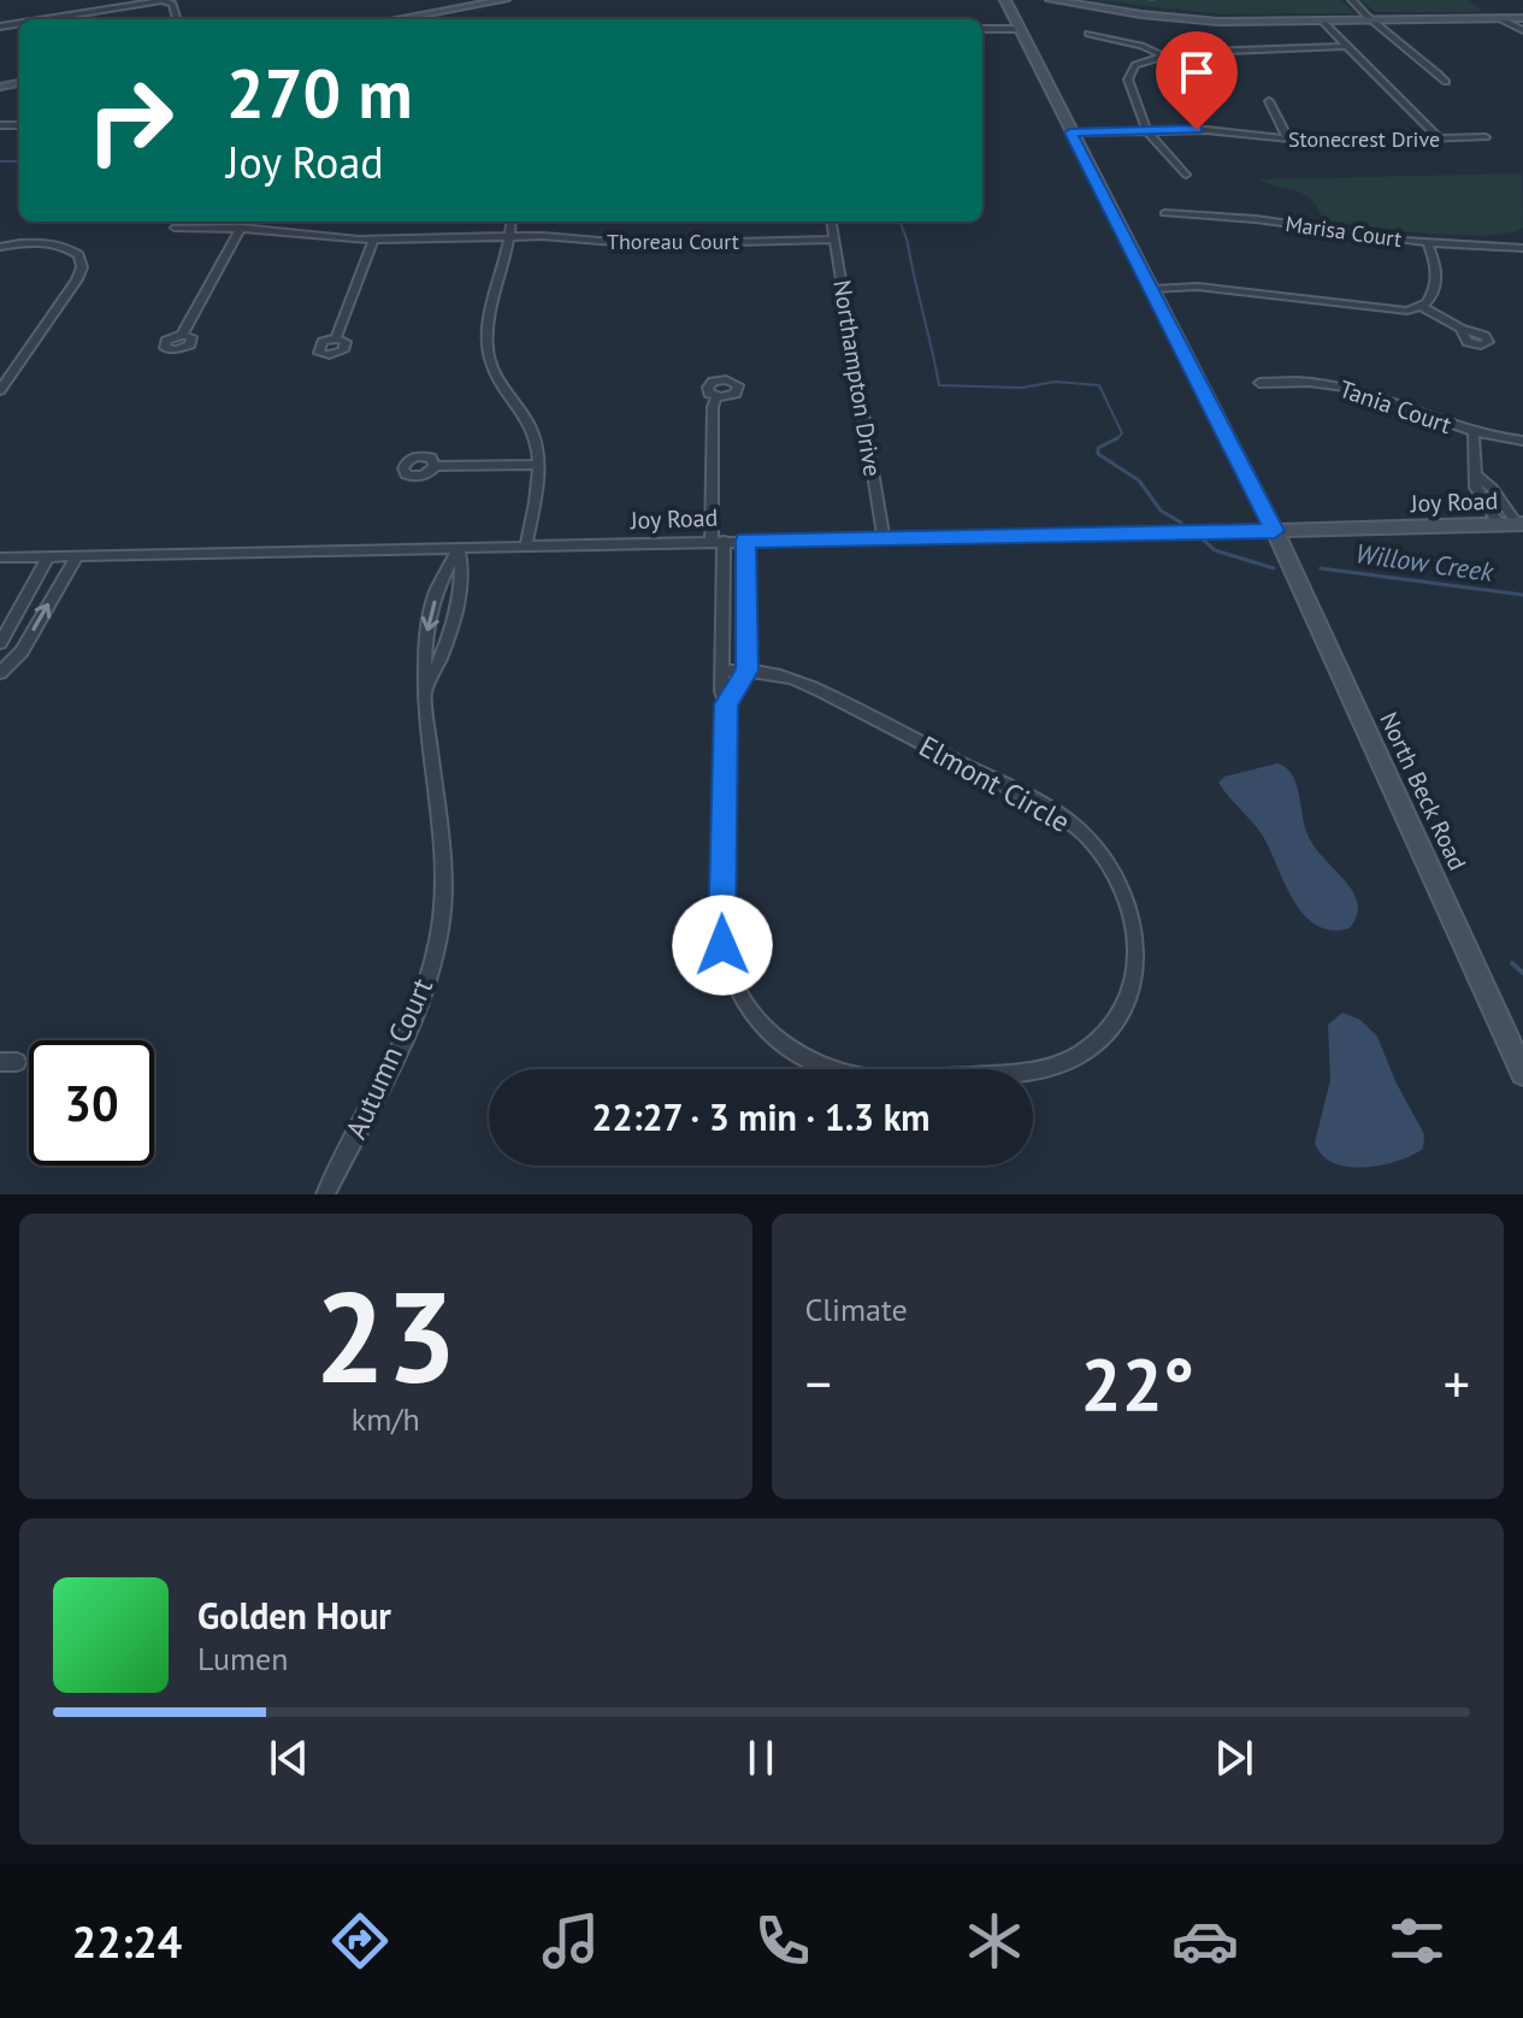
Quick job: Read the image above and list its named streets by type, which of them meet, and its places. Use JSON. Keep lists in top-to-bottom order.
{
  "streets": {
    "main road": ["Joy Road", "North Beck Road"],
    "street": [
      "Stonecrest Drive",
      "Marisa Court",
      "Thoreau Court",
      "Northampton Drive",
      "Tania Court",
      "Elmont Circle",
      "Autumn Court"
    ]
  },
  "crossings": [
    ["Stonecrest Drive", "North Beck Road"],
    ["Thoreau Court", "Northampton Drive"],
    ["Northampton Drive", "Joy Road"],
    ["Joy Road", "Elmont Circle"],
    ["Joy Road", "North Beck Road"],
    ["Joy Road", "Autumn Court"]
  ],
  "water": ["Willow Creek"],
  "page": {
    "turn": ["270 m", "Joy Road"],
    "limit": "30",
    "trip": "22:27 · 3 min · 1.3 km",
    "tile": [
      ["23", "km/h"],
      "Climate"
    ],
    "heat": ["−", "22°", "+"],
    "song": ["Golden Hour", "Lumen"],
    "tabs": "22:24"
  }
}
